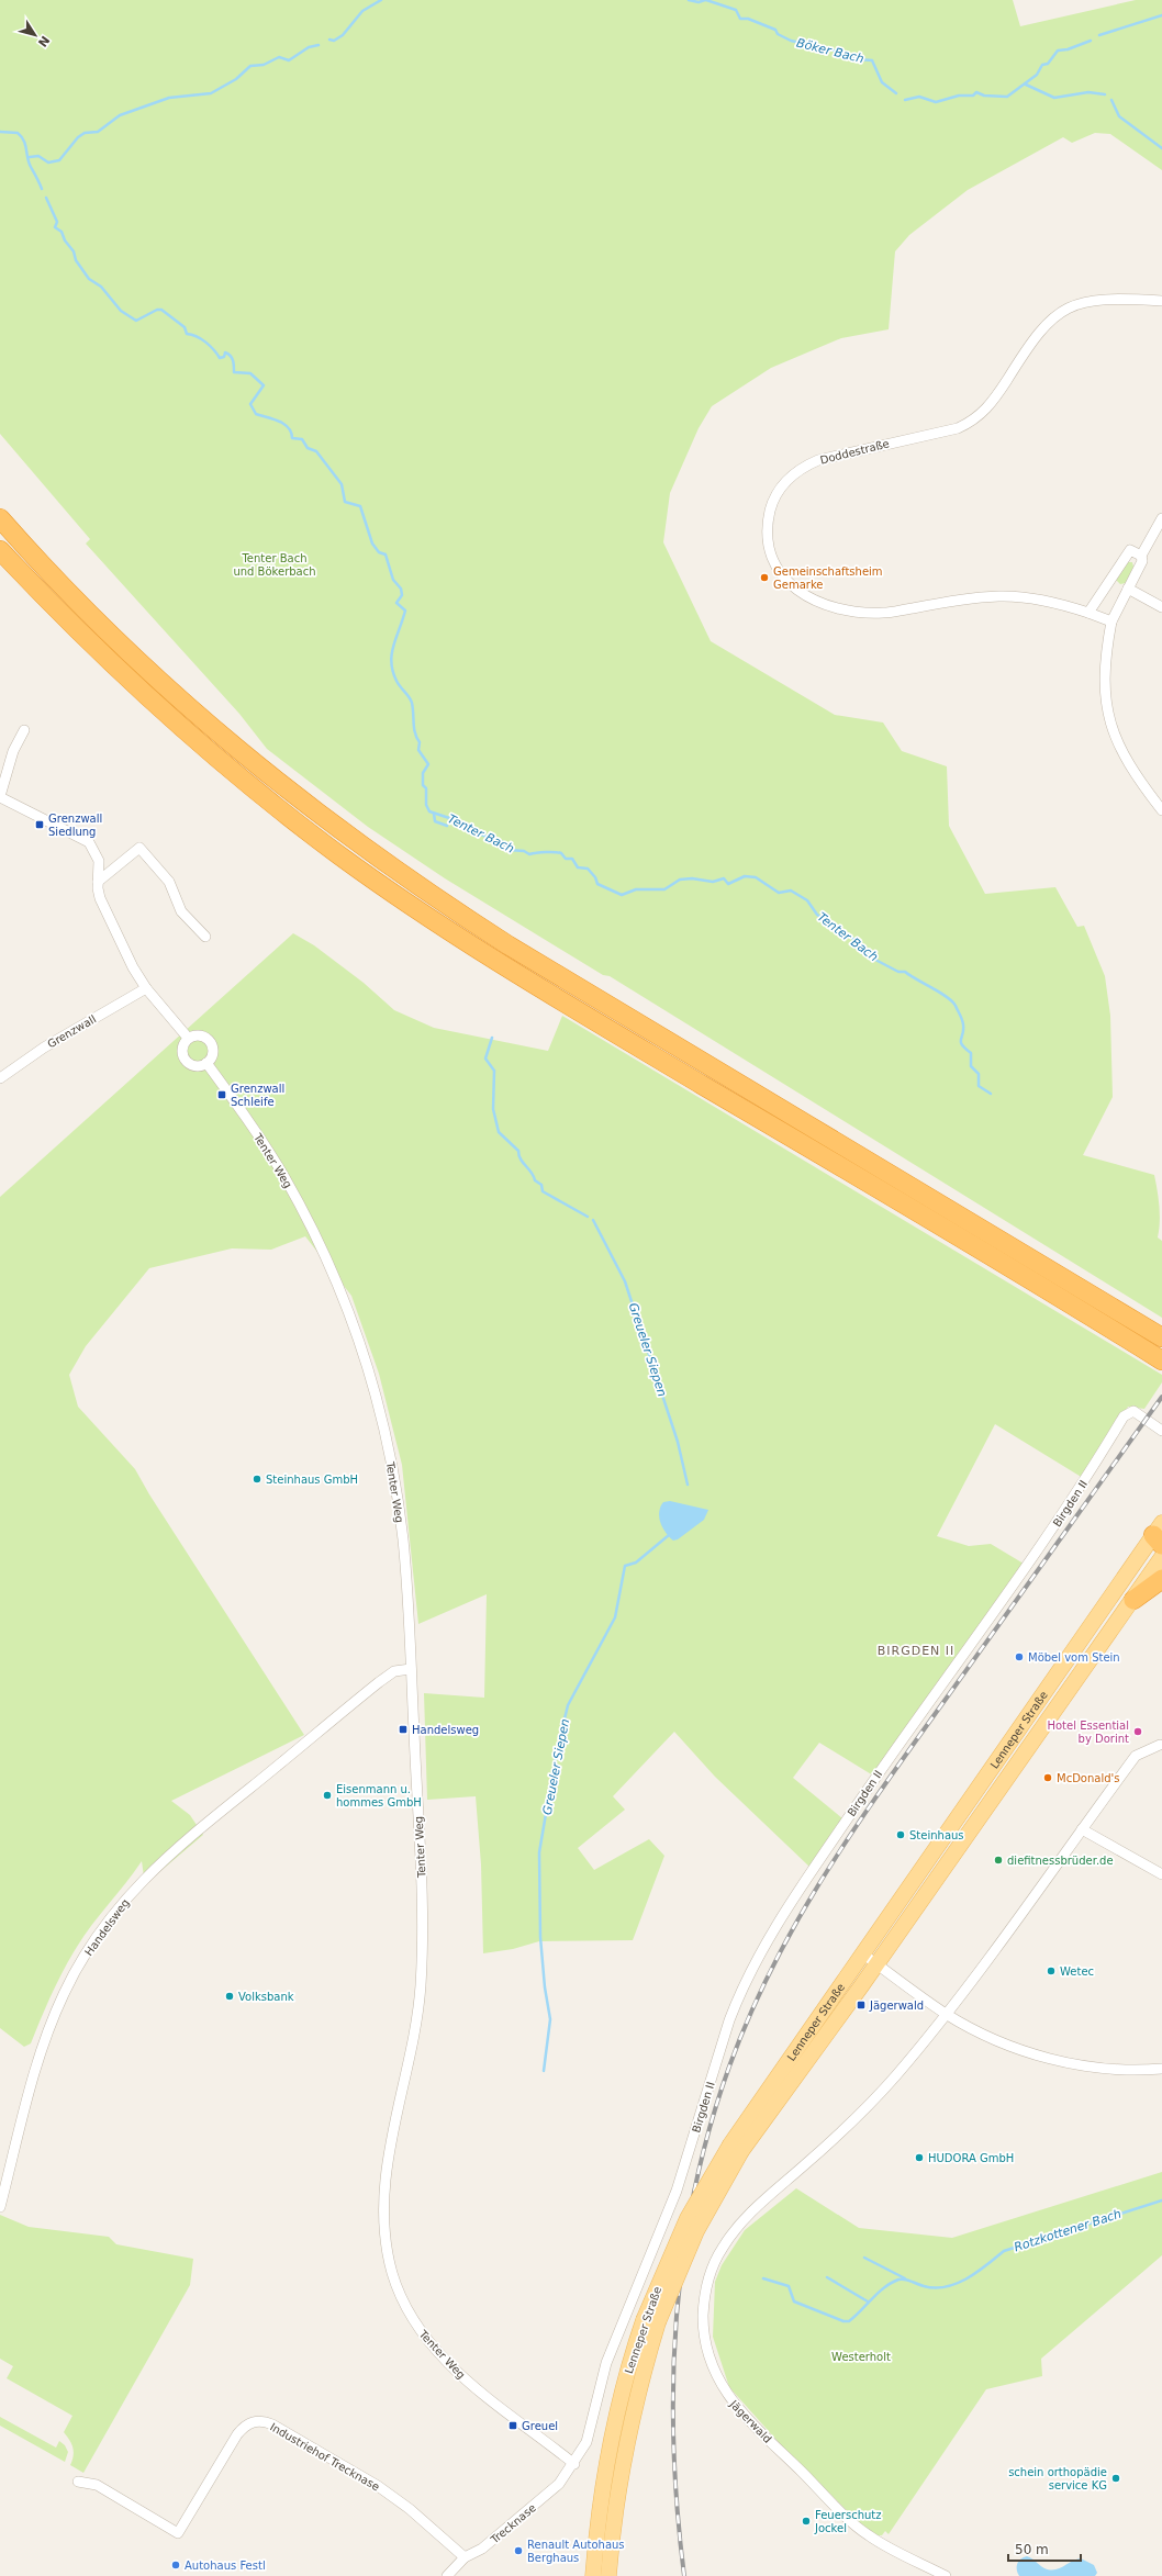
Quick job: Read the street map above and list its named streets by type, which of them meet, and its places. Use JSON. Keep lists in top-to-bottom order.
{
  "streets": {
    "main road": ["Lenneper Straße"],
    "street": [
      "Doddestraße",
      "Grenzwall",
      "Tenter Weg",
      "Birgden II",
      "Handelsweg",
      "Jägerwald",
      "Industriehof Trecknase",
      "Trecknase"
    ]
  },
  "crossings": [
    ["Tenter Weg", "Birgden II"],
    ["Tenter Weg", "Handelsweg"],
    ["Tenter Weg", "Trecknase"],
    ["Birgden II", "Trecknase"],
    ["Industriehof Trecknase", "Trecknase"]
  ],
  "districts": ["BIRGDEN II"],
  "water": [
    "Böker Bach",
    "Tenter Bach",
    "Greueler Siepen",
    "Rotzkottener Bach"
  ],
  "parks": ["Tenter Bach und Bökerbach", "Westerholt"],
  "places": {
    "other": [
      "Gemeinschaftsheim Gemarke",
      "Steinhaus GmbH",
      "Möbel vom Stein",
      "Hotel Essential by Dorint",
      "McDonald's",
      "Eisenmann u. hommes GmbH",
      "Steinhaus",
      "diefitnessbrüder.de",
      "Wetec",
      "Volksbank",
      "HUDORA GmbH",
      "schein orthopädie service KG",
      "Feuerschutz Jockel",
      "Renault Autohaus Berghaus",
      "Autohaus Festl"
    ],
    "transit": [
      "Grenzwall Siedlung",
      "Grenzwall Schleife",
      "Handelsweg",
      "Jägerwald",
      "Greuel"
    ]
  },
  "scale_bar": "50 m",
  "north": "bottom right"
}
